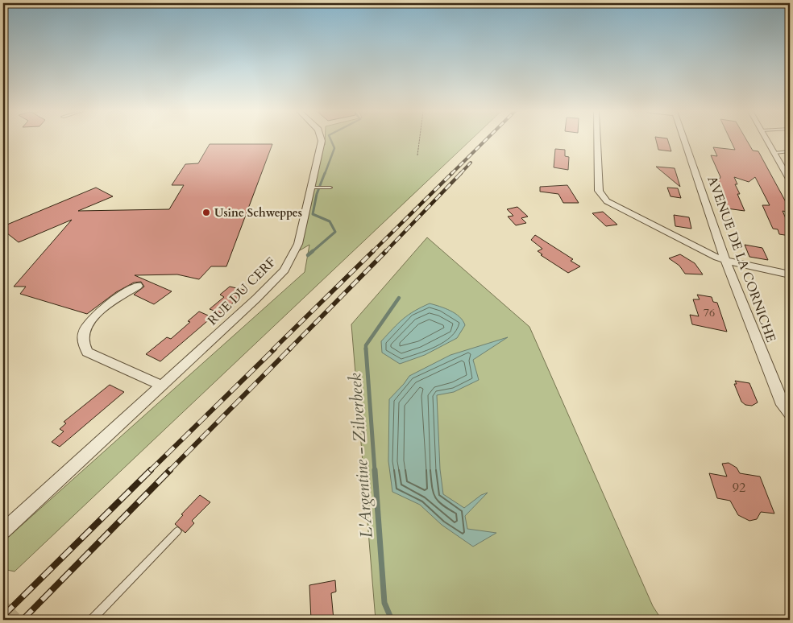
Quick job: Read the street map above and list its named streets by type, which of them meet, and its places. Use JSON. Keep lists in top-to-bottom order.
{
  "streets": {
    "street": ["AVENUE DE LA CORNICHE", "RUE DU CERF"]
  },
  "water": ["L'Argentine - Zilverbeek"],
  "places": ["Usine Schweppes"],
  "house_numbers": ["76", "92"]
}
